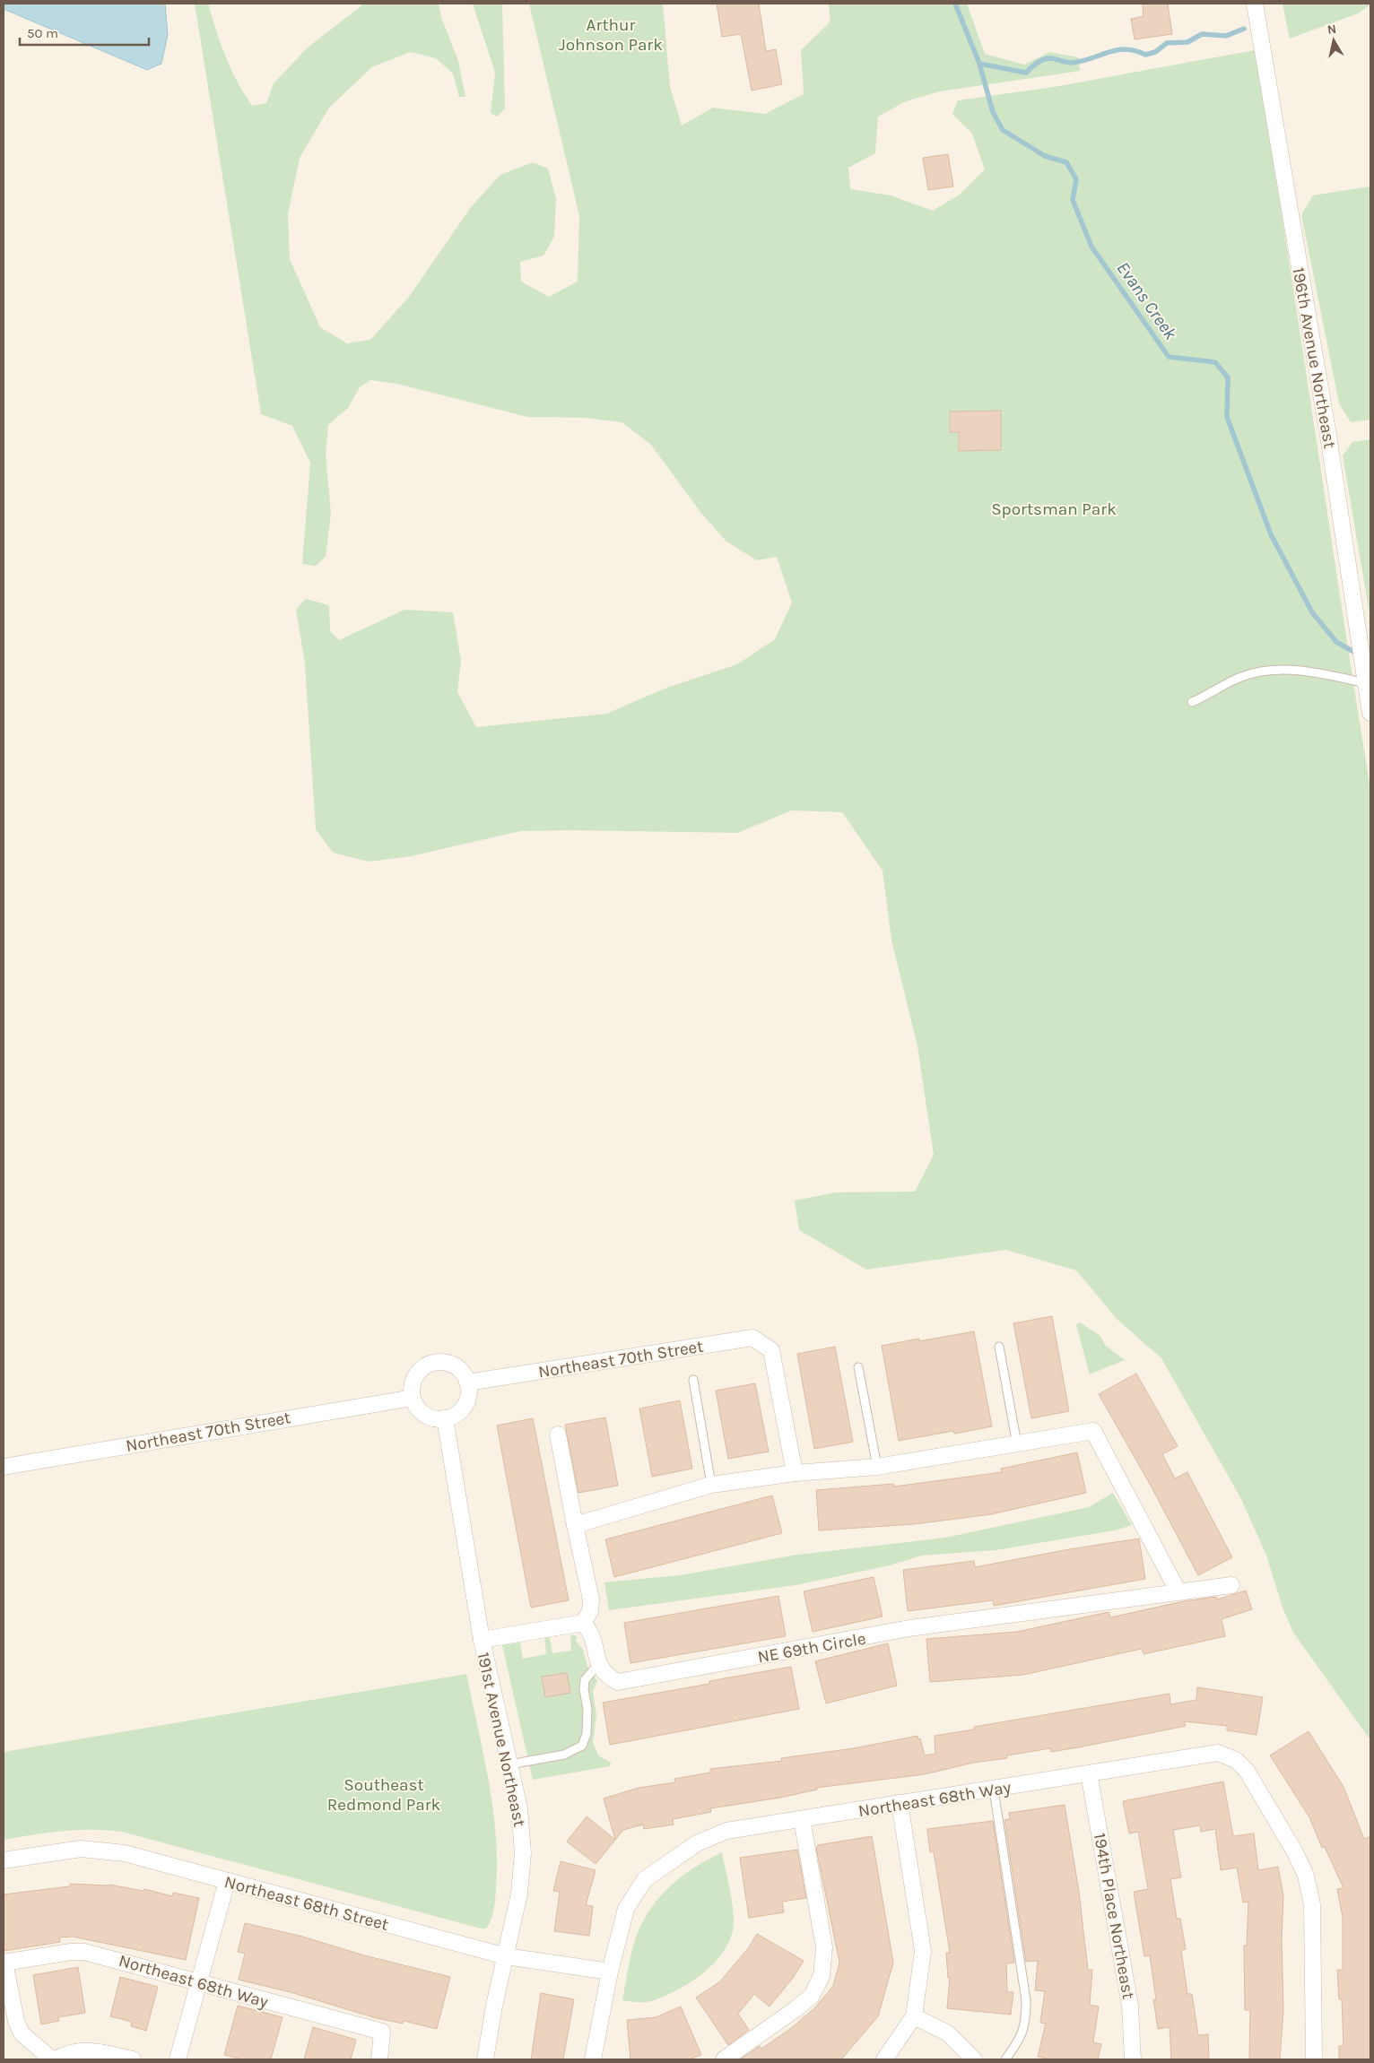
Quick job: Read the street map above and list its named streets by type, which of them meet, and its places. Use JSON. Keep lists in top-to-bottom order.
{
  "streets": {
    "street": [
      "196th Avenue Northeast",
      "Northeast 70th Street",
      "NE 69th Circle",
      "191st Avenue Northeast",
      "Northeast 68th Way",
      "Northeast 68th Street",
      "194th Place Northeast"
    ]
  },
  "crossings": [
    ["Northeast 70th Street", "191st Avenue Northeast"],
    ["191st Avenue Northeast", "Northeast 68th Street"],
    ["Northeast 68th Way", "Northeast 68th Street"],
    ["Northeast 68th Way", "194th Place Northeast"]
  ],
  "water": ["Evans Creek"],
  "parks": ["Arthur Johnson Park", "Sportsman Park", "Southeast Redmond Park"],
  "scale_bar": "50 m",
  "north": "top"
}
